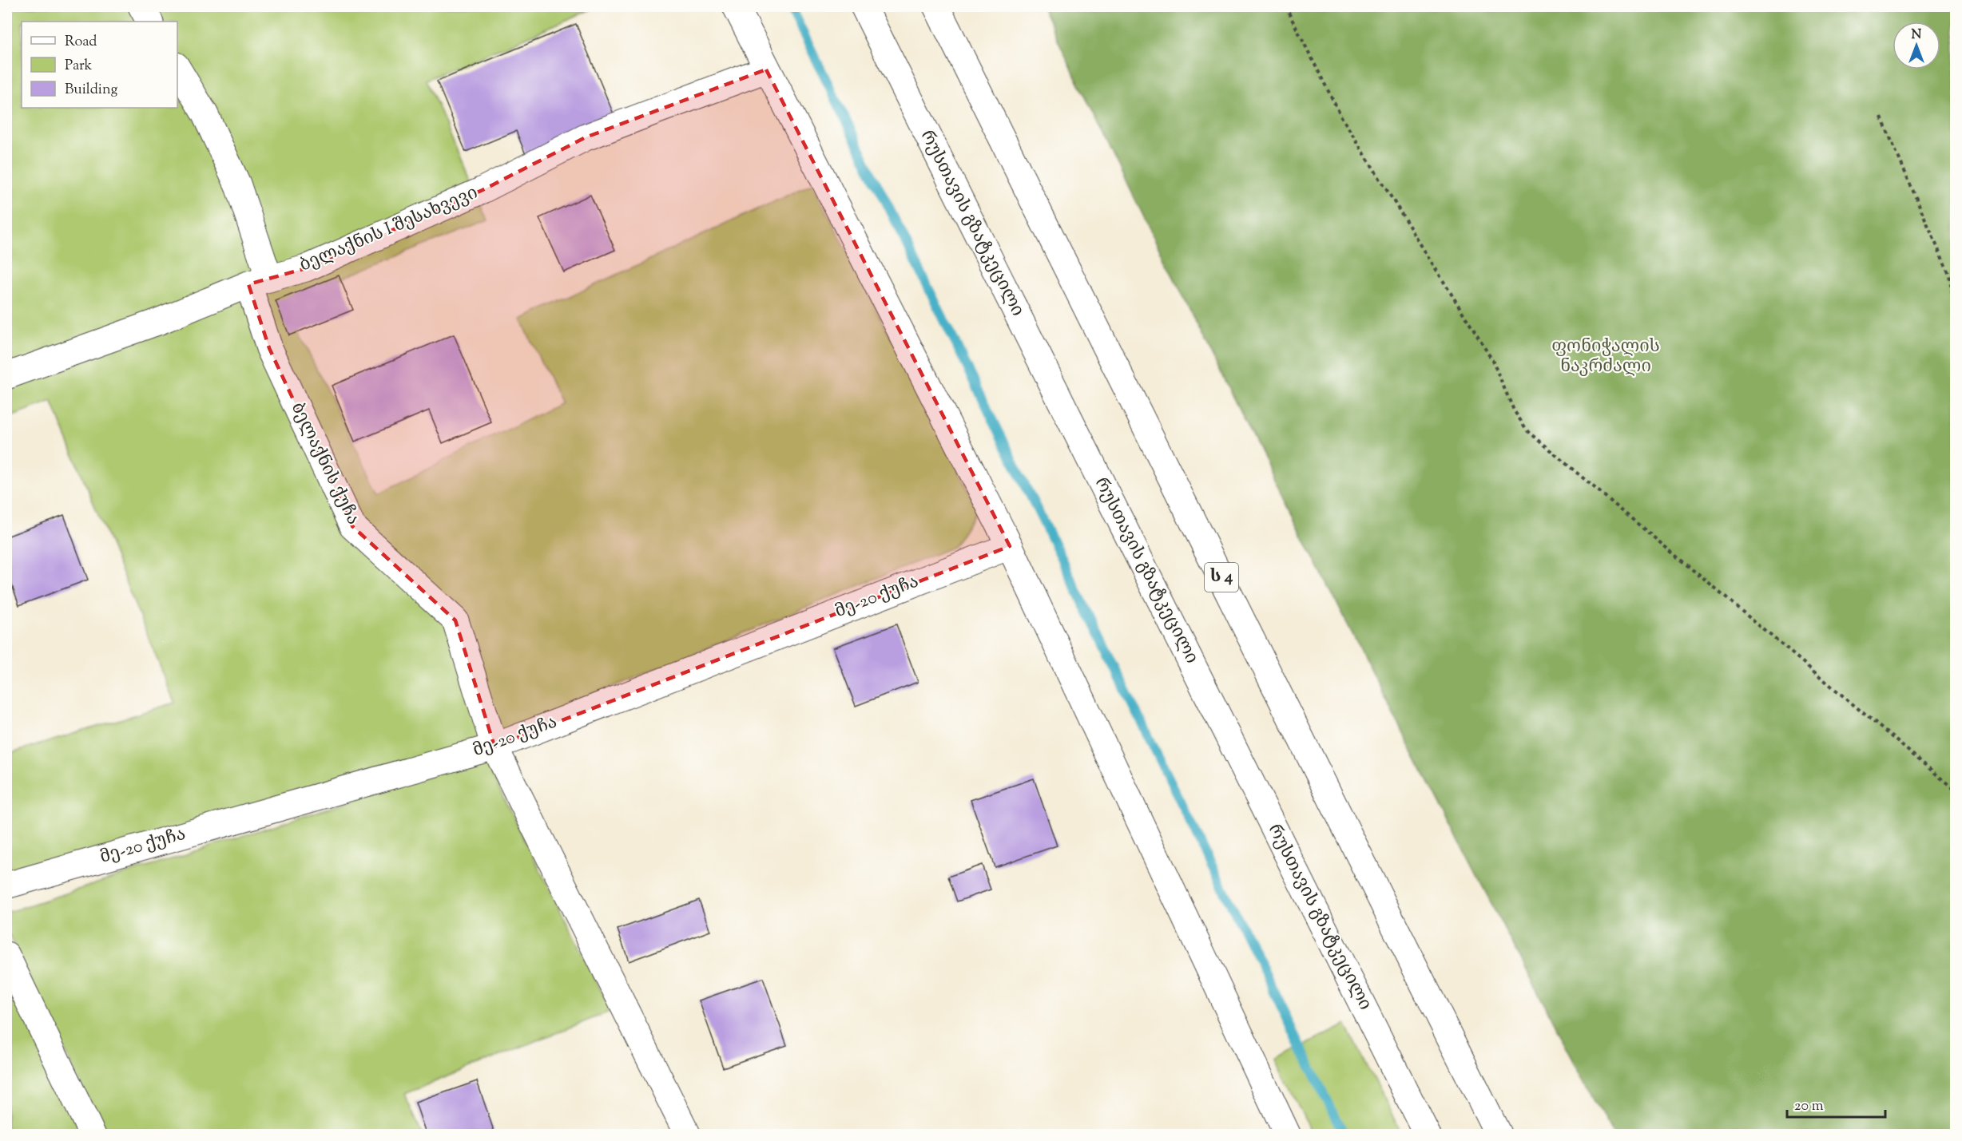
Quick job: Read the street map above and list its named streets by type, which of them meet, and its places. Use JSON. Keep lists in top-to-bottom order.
{
  "streets": {
    "main road": [
      "რუსთავის გზატკეცილი",
      "ბელაქნის I შესახვევი",
      "ბელაქნის ქუჩა",
      "ს 4",
      "მე-20 ქუჩა"
    ]
  },
  "crossings": [
    ["ბელაქნის I შესახვევი", "ბელაქნის ქუჩა"],
    ["ბელაქნის ქუჩა", "მე-20 ქუჩა"]
  ],
  "parks": ["ფონიჭალის ნაკრძალი"],
  "legend": ["Road", "Park", "Building"],
  "scale_bar": "20 m",
  "north": "top"
}
